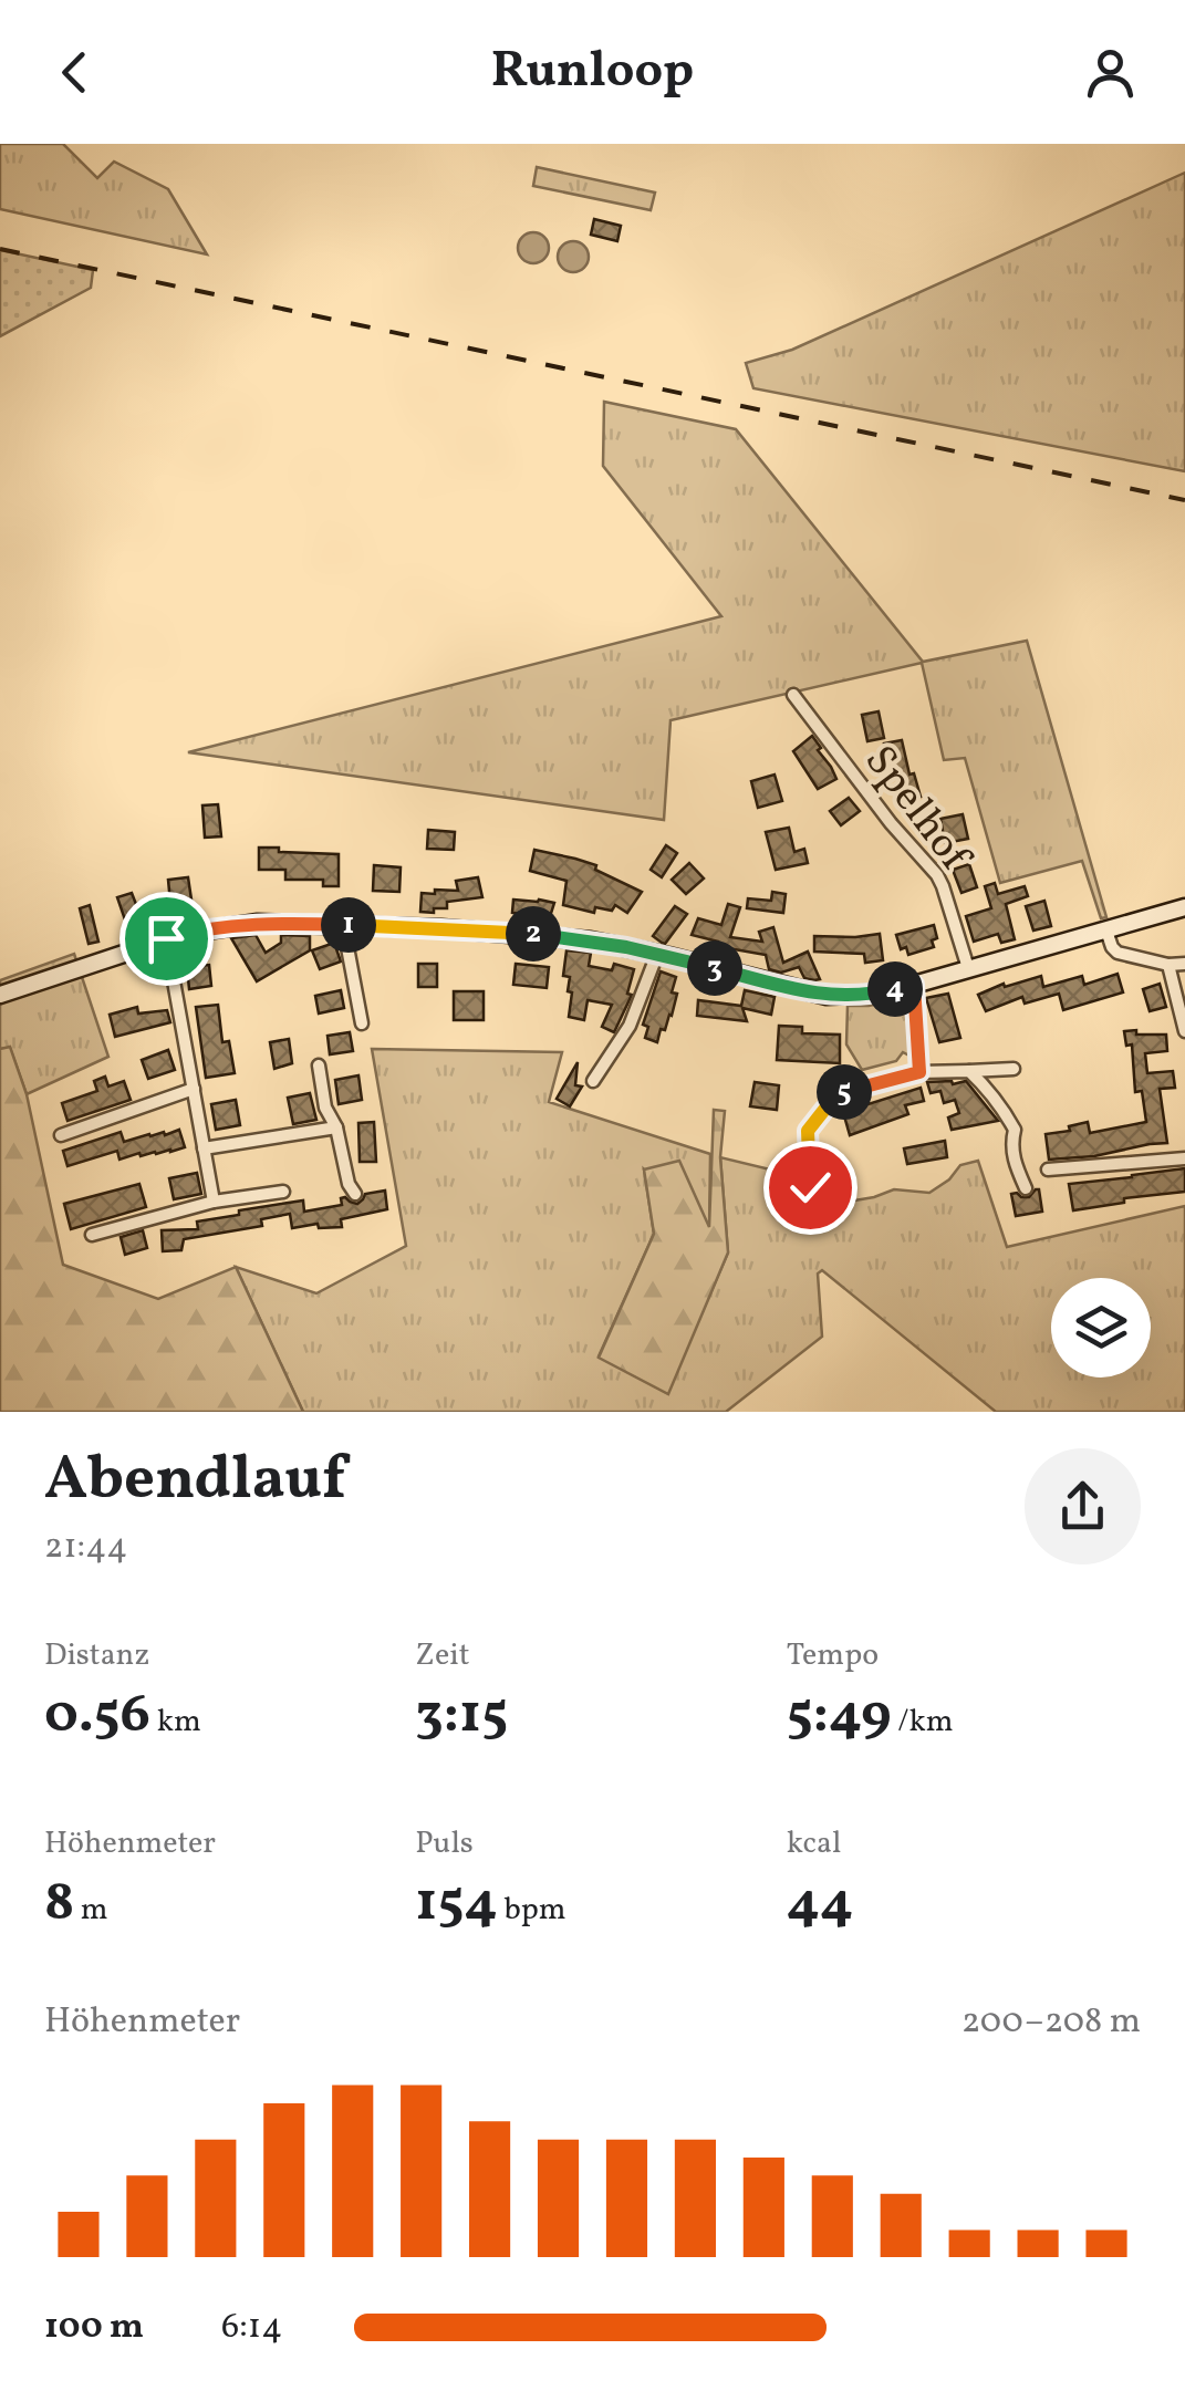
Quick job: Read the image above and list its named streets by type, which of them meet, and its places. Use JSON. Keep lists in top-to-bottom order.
{
  "streets": {
    "street": ["Spelhof"]
  },
  "page": {
    "header": "Runloop",
    "pins": [
      "1",
      "2",
      "3",
      "4",
      "5"
    ],
    "heading": ["Abendlauf", "21:44"],
    "stats": [
      ["Distanz", "0.56 km"],
      ["Zeit", "3:15"],
      ["Tempo", "5:49 /km"],
      ["Höhenmeter", "8 m"],
      ["Puls", "154 bpm"],
      ["kcal", "44"]
    ],
    "chart": ["Höhenmeter", "200–208 m"],
    "list": [
      {
        "name": "100 m",
        "note": "6:14"
      }
    ]
  }
}
